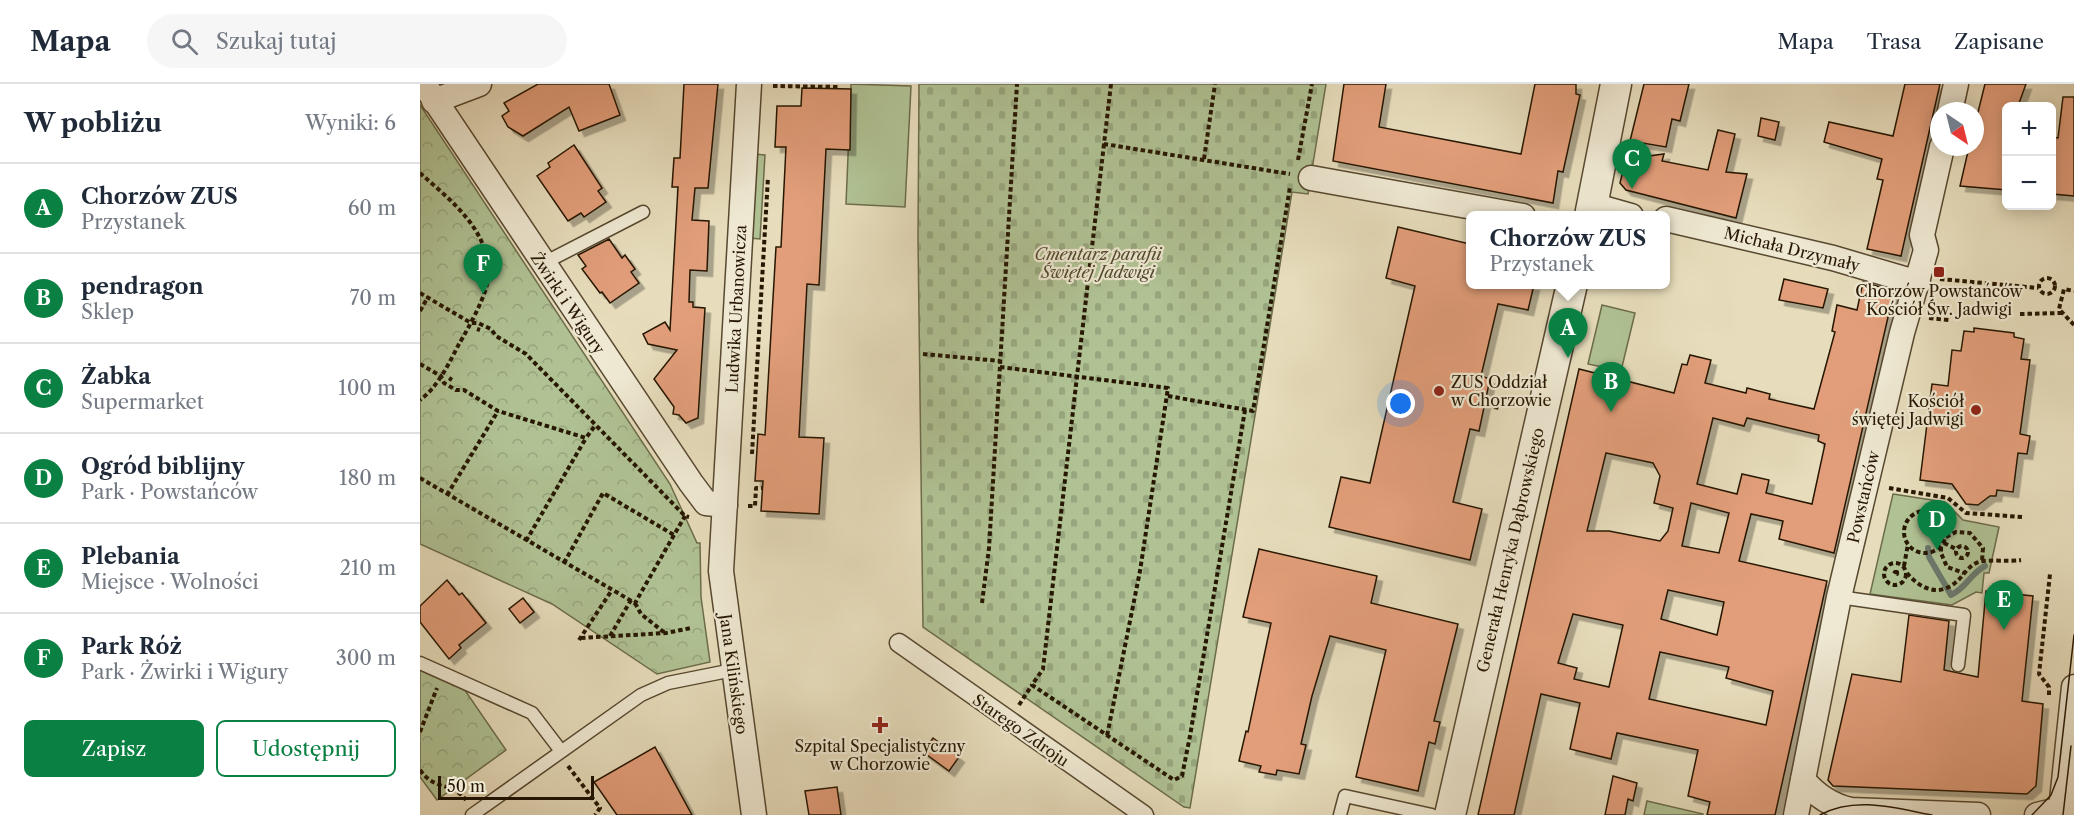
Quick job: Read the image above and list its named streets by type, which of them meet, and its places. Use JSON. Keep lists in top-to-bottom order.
{
  "streets": {
    "street": [
      "Michała Drzymały",
      "Żwirki i Wigury",
      "Ludwika Urbanowicza",
      "Powstańców",
      "Generała Henryka Dąbrowskiego",
      "Jana Kilińskiego",
      "Starego Zdroju"
    ]
  },
  "crossings": [
    ["Michała Drzymały", "Powstańców"],
    ["Żwirki i Wigury", "Ludwika Urbanowicza"],
    ["Ludwika Urbanowicza", "Jana Kilińskiego"]
  ],
  "parks": ["Cmentarz parafii Świętej Jadwigi"],
  "places": {
    "transit": ["Chorzów Powstańców Kościół Św. Jadwigi"],
    "other": ["ZUS Oddział w Chorzowie", "Kościół świętej Jadwigi"],
    "health": ["Szpital Specjalistyczny w Chorzowie"]
  },
  "scale_bar": "50 m",
  "north": "bottom right",
  "page": {
    "header": "Mapa",
    "search": "Szukaj tutaj",
    "nav": ["Mapa", "Trasa", "Zapisane"],
    "heading": ["W pobliżu", "Wyniki: 6"],
    "map_buttons": ["+", "−"],
    "pins": [
      "C",
      "F",
      "A",
      "B",
      "D",
      "E"
    ],
    "list": [
      {
        "mark": "A",
        "name": "Chorzów ZUS",
        "note": "Przystanek",
        "value": "60 m"
      },
      {
        "mark": "B",
        "name": "pendragon",
        "note": "Sklep",
        "value": "70 m"
      },
      {
        "mark": "C",
        "name": "Żabka",
        "note": "Supermarket",
        "value": "100 m"
      },
      {
        "mark": "D",
        "name": "Ogród biblijny",
        "note": "Park · Powstańców",
        "value": "180 m"
      },
      {
        "mark": "E",
        "name": "Plebania",
        "note": "Miejsce · Wolności",
        "value": "210 m"
      },
      {
        "mark": "F",
        "name": "Park Róż",
        "note": "Park · Żwirki i Wigury",
        "value": "300 m"
      }
    ],
    "popup": ["Chorzów ZUS", "Przystanek"],
    "buttons": ["Zapisz", "Udostępnij"],
    "scale": "50 m"
  }
}
